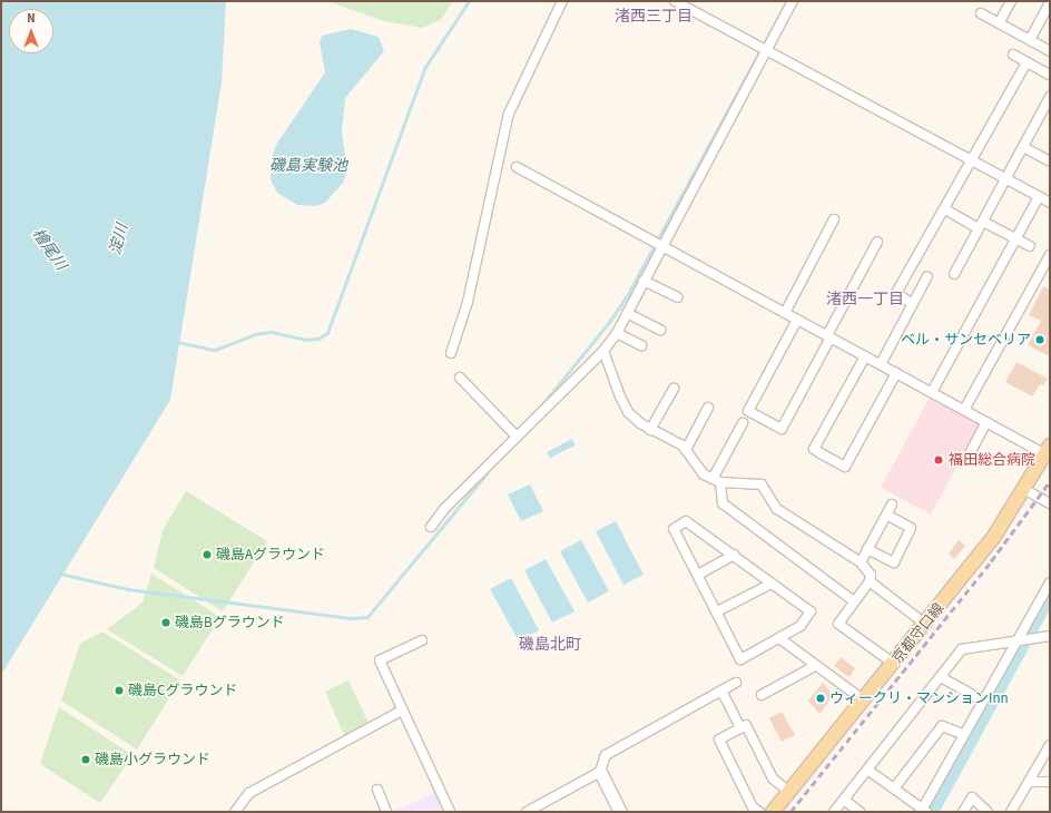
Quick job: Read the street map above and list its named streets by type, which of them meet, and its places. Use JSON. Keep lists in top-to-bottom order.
{
  "streets": {
    "main road": ["京都守口線"]
  },
  "districts": ["渚西三丁目", "渚西一丁目", "磯島北町"],
  "water": ["磯島実験池", "淀川", "檜尾川"],
  "places": [
    "ベル・サンセベリア",
    "福田総合病院",
    "磯島Aグラウンド",
    "磯島Bグラウンド",
    "磯島Cグラウンド",
    "ウィークリ・マンションInn",
    "磯島小グラウンド"
  ],
  "north": "top"
}
